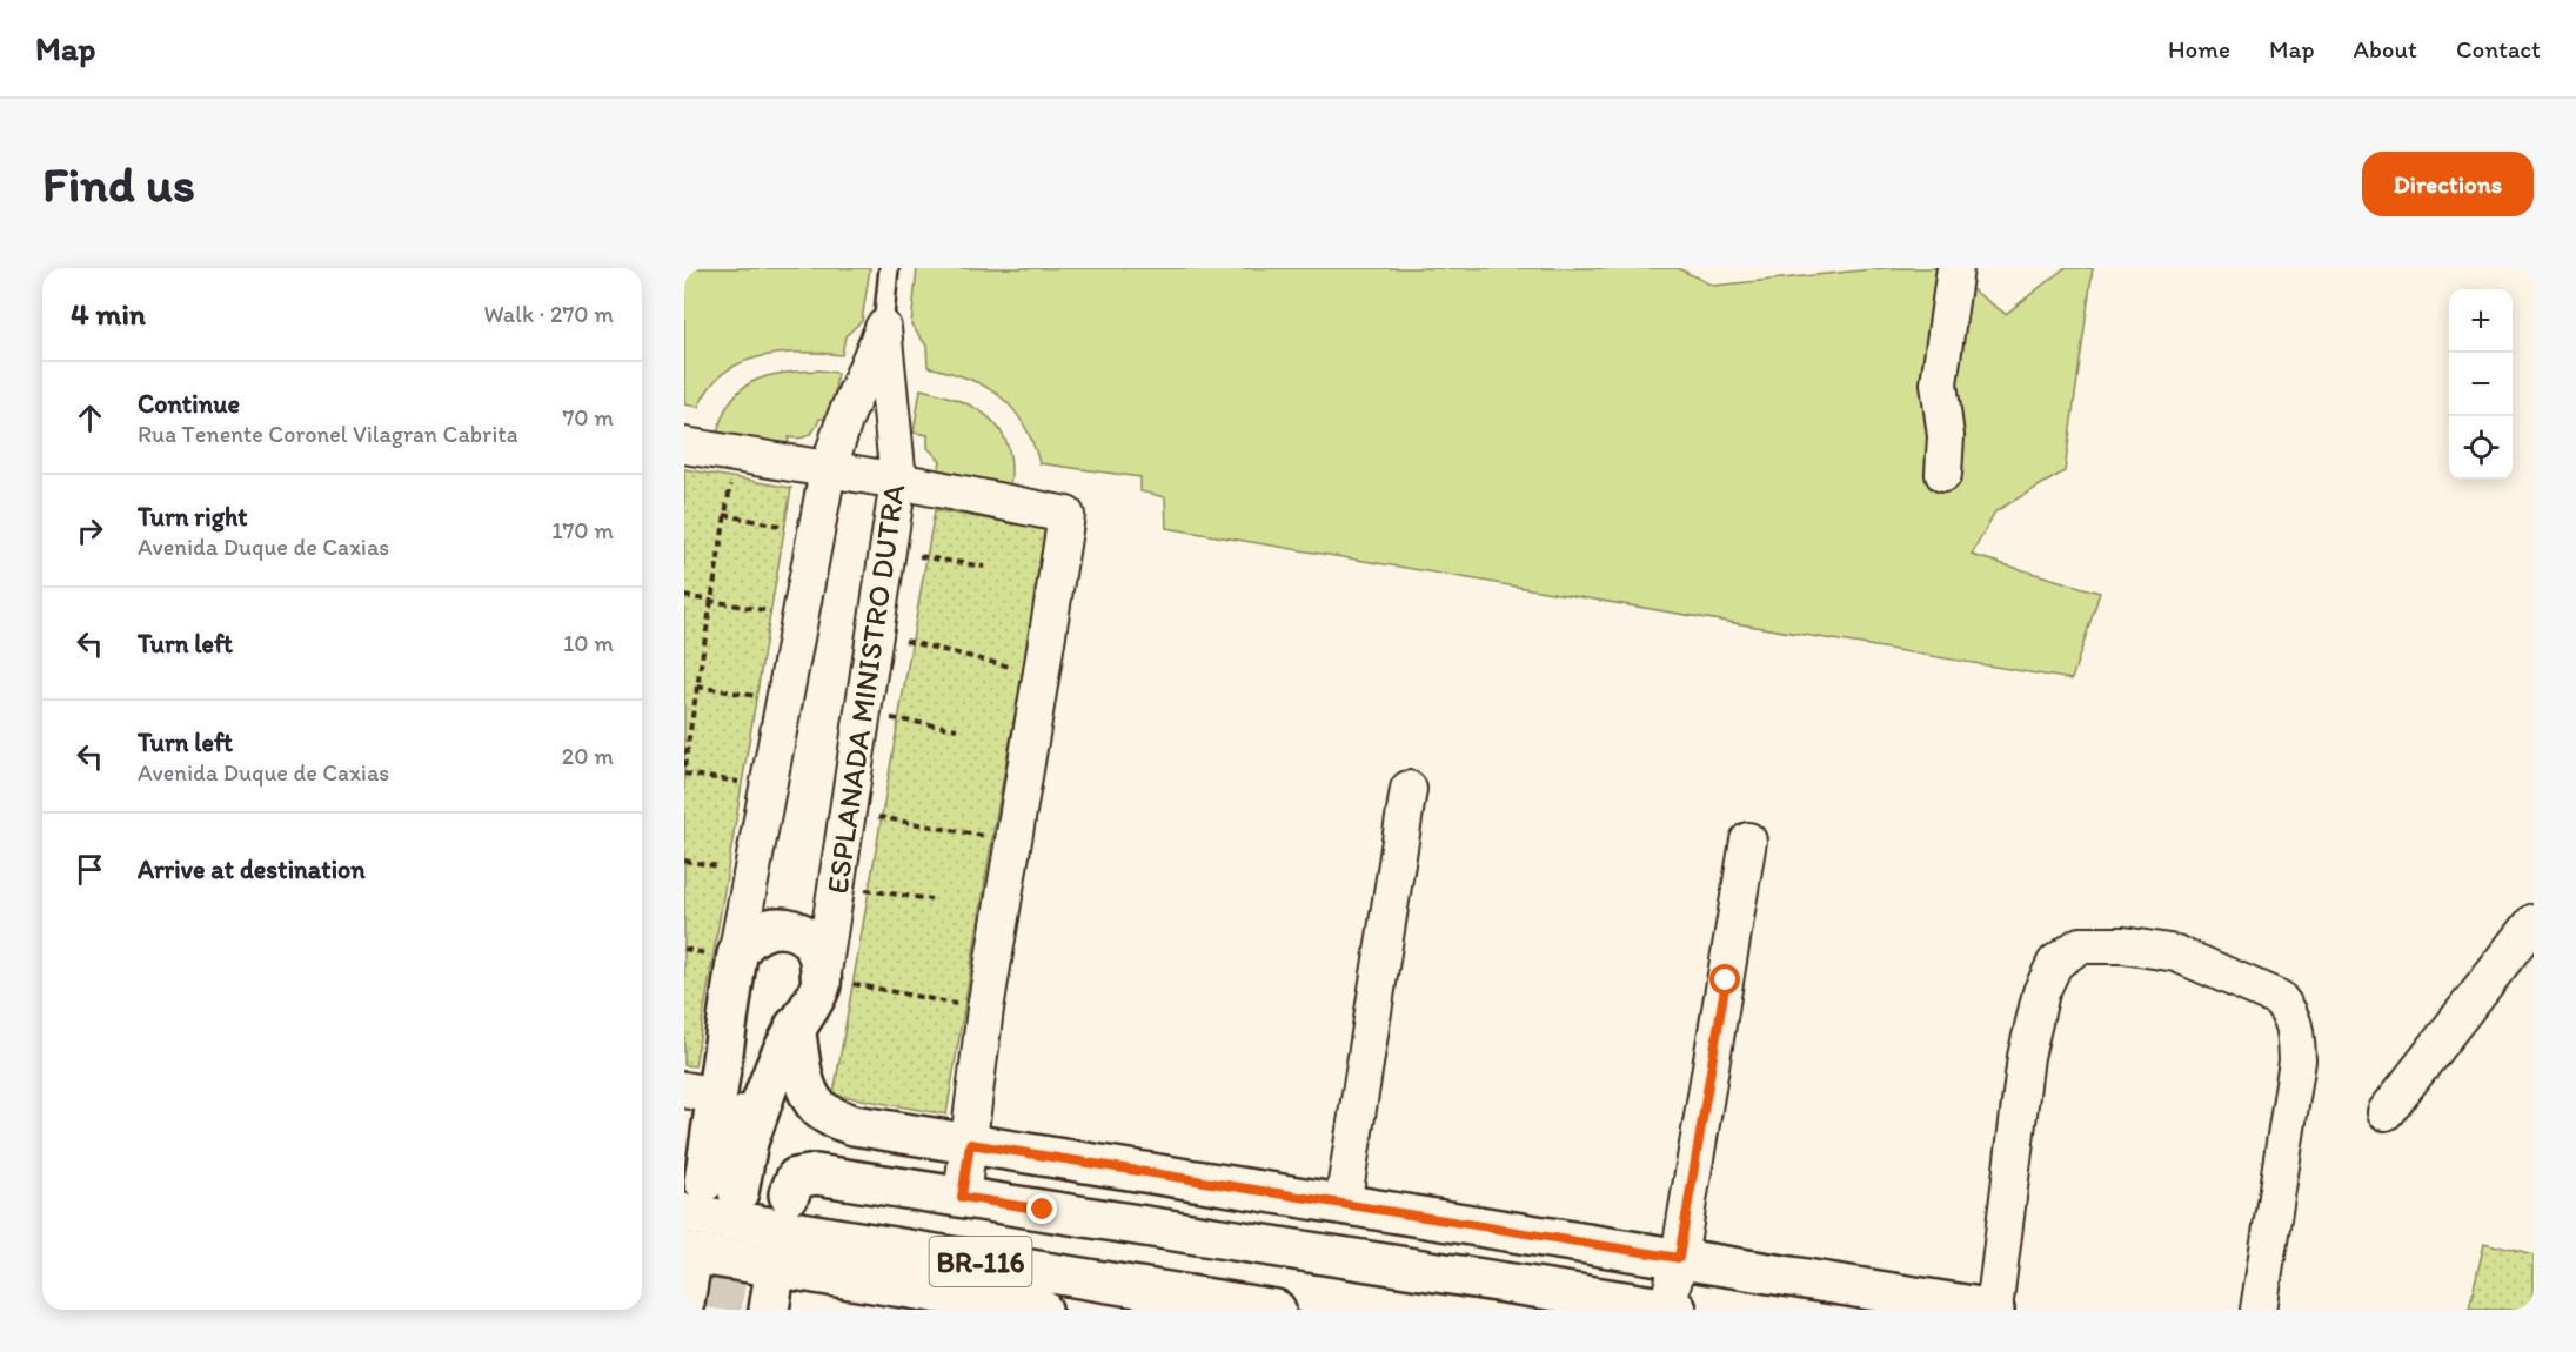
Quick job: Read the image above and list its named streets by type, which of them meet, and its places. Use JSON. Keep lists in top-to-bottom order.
{
  "streets": {
    "main road": ["ESPLANADA MINISTRO DUTRA", "BR-116"]
  },
  "page": {
    "header": "Map",
    "nav": [
      "Home",
      "Map",
      "About",
      "Contact"
    ],
    "buttons": "Directions",
    "title": "Find us",
    "heading": ["4 min", "Walk · 270 m"],
    "map_buttons": ["+", "−"],
    "list": [
      ["Continue", "Rua Tenente Coronel Vilagran Cabrita", "70 m"],
      ["Turn right", "Avenida Duque de Caxias", "170 m"],
      ["Turn left", "10 m"],
      ["Turn left", "Avenida Duque de Caxias", "20 m"],
      "Arrive at destination"
    ]
  }
}
